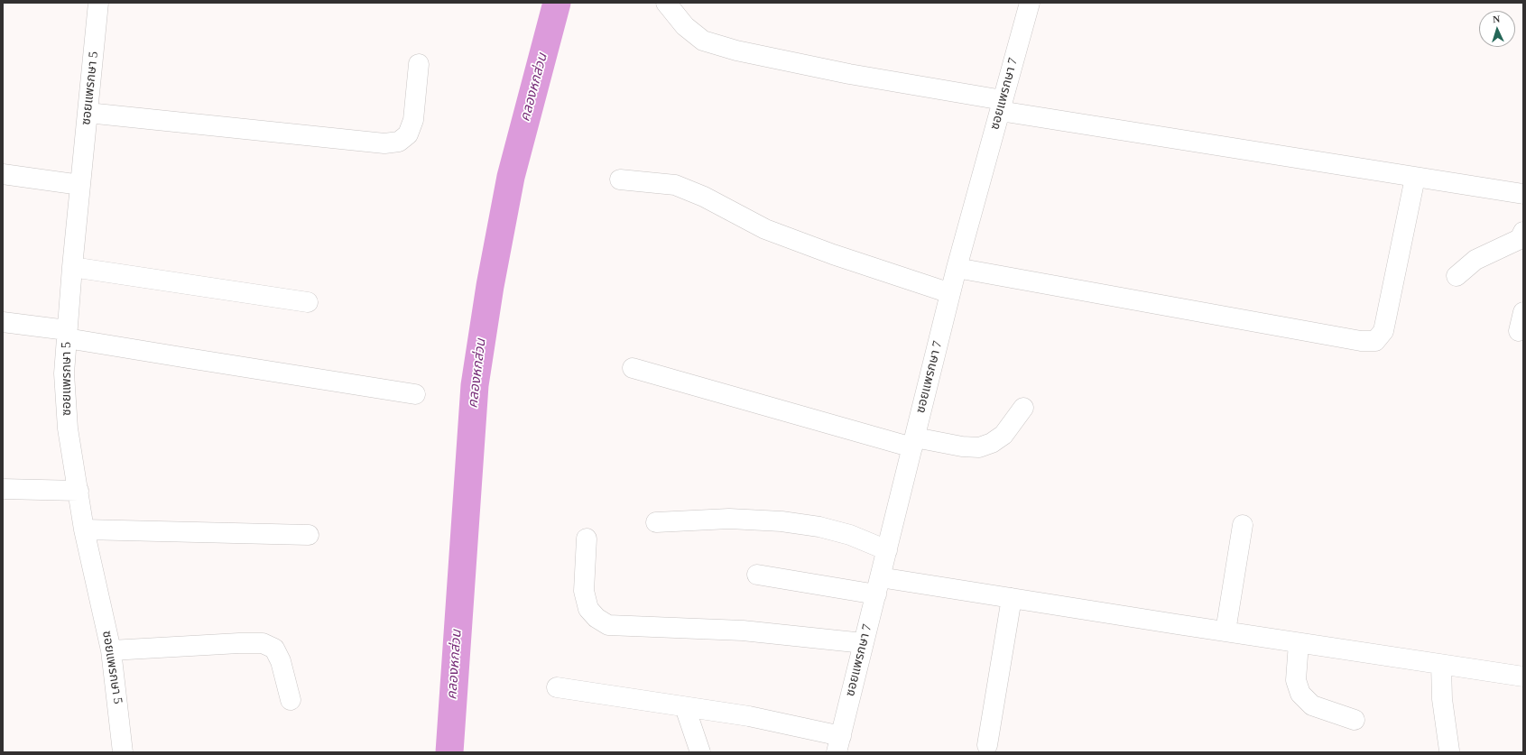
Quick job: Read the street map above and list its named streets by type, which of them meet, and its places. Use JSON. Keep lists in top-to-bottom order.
{
  "streets": {
    "street": ["ซอยแพรกษา 5", "ซอยแพรกษา 7"]
  },
  "water": ["คลองหกส่วน"],
  "north": "top"
}
